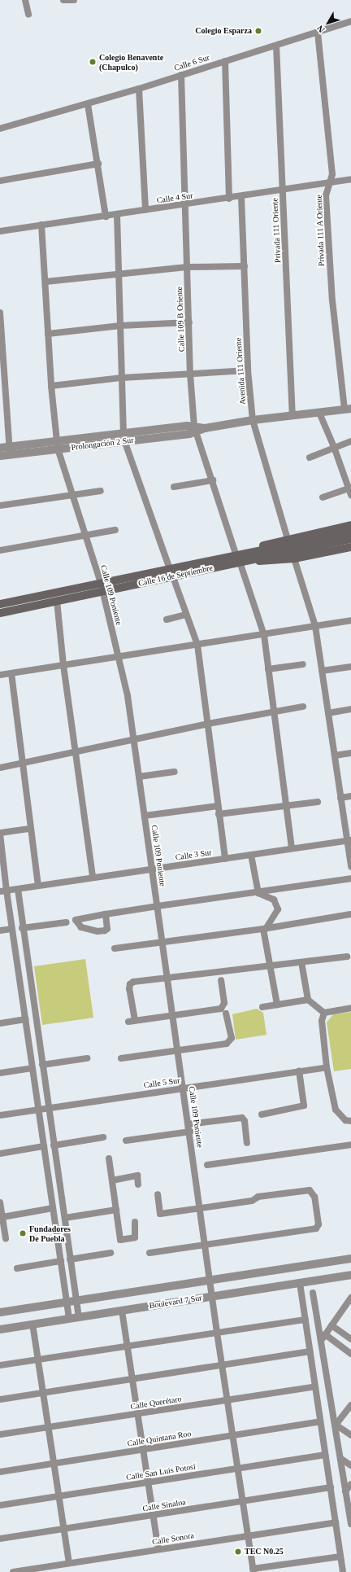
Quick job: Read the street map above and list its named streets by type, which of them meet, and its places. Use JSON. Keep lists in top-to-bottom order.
{
  "streets": {
    "main road": ["Calle 16 de Septiembre"],
    "street": [
      "Calle 6 Sur",
      "Calle 4 Sur",
      "Privada 111 Oriente",
      "Privada 111 A Oriente",
      "Calle 109 B Oriente",
      "Avenida 111 Oriente",
      "Prolongación 2 Sur",
      "Calle 109 Poniente",
      "Calle 3 Sur",
      "Calle 5 Sur",
      "Boulevard 7 Sur",
      "Calle Querétaro",
      "Calle Quintana Roo",
      "Calle San Luis Potosí",
      "Calle Sinaloa",
      "Calle Sonora"
    ]
  },
  "crossings": [
    ["Calle 6 Sur", "Privada 111 Oriente"],
    ["Calle 6 Sur", "Privada 111 A Oriente"],
    ["Calle 6 Sur", "Calle 109 B Oriente"],
    ["Calle 4 Sur", "Privada 111 Oriente"],
    ["Calle 4 Sur", "Privada 111 A Oriente"],
    ["Calle 4 Sur", "Calle 109 B Oriente"],
    ["Calle 4 Sur", "Avenida 111 Oriente"],
    ["Calle 4 Sur", "Calle 109 Poniente"],
    ["Privada 111 Oriente", "Prolongación 2 Sur"],
    ["Privada 111 A Oriente", "Prolongación 2 Sur"],
    ["Calle 109 B Oriente", "Prolongación 2 Sur"],
    ["Calle 109 B Oriente", "Calle 16 de Septiembre"],
    ["Calle 109 B Oriente", "Calle 3 Sur"],
    ["Avenida 111 Oriente", "Prolongación 2 Sur"],
    ["Prolongación 2 Sur", "Calle 109 Poniente"],
    ["Calle 16 de Septiembre", "Calle 109 Poniente"],
    ["Calle 109 Poniente", "Calle 3 Sur"],
    ["Calle 109 Poniente", "Calle 5 Sur"],
    ["Calle 109 Poniente", "Boulevard 7 Sur"],
    ["Calle 109 Poniente", "Calle Querétaro"],
    ["Calle 109 Poniente", "Calle Quintana Roo"],
    ["Calle 109 Poniente", "Calle San Luis Potosí"],
    ["Calle 109 Poniente", "Calle Sinaloa"],
    ["Calle 109 Poniente", "Calle Sonora"]
  ],
  "places": [
    "Colegio Esparza",
    "Colegio Benavente (Chapulco)",
    "Fundadores De Puebla",
    "TEC N0.25"
  ],
  "north": "bottom left"
}
